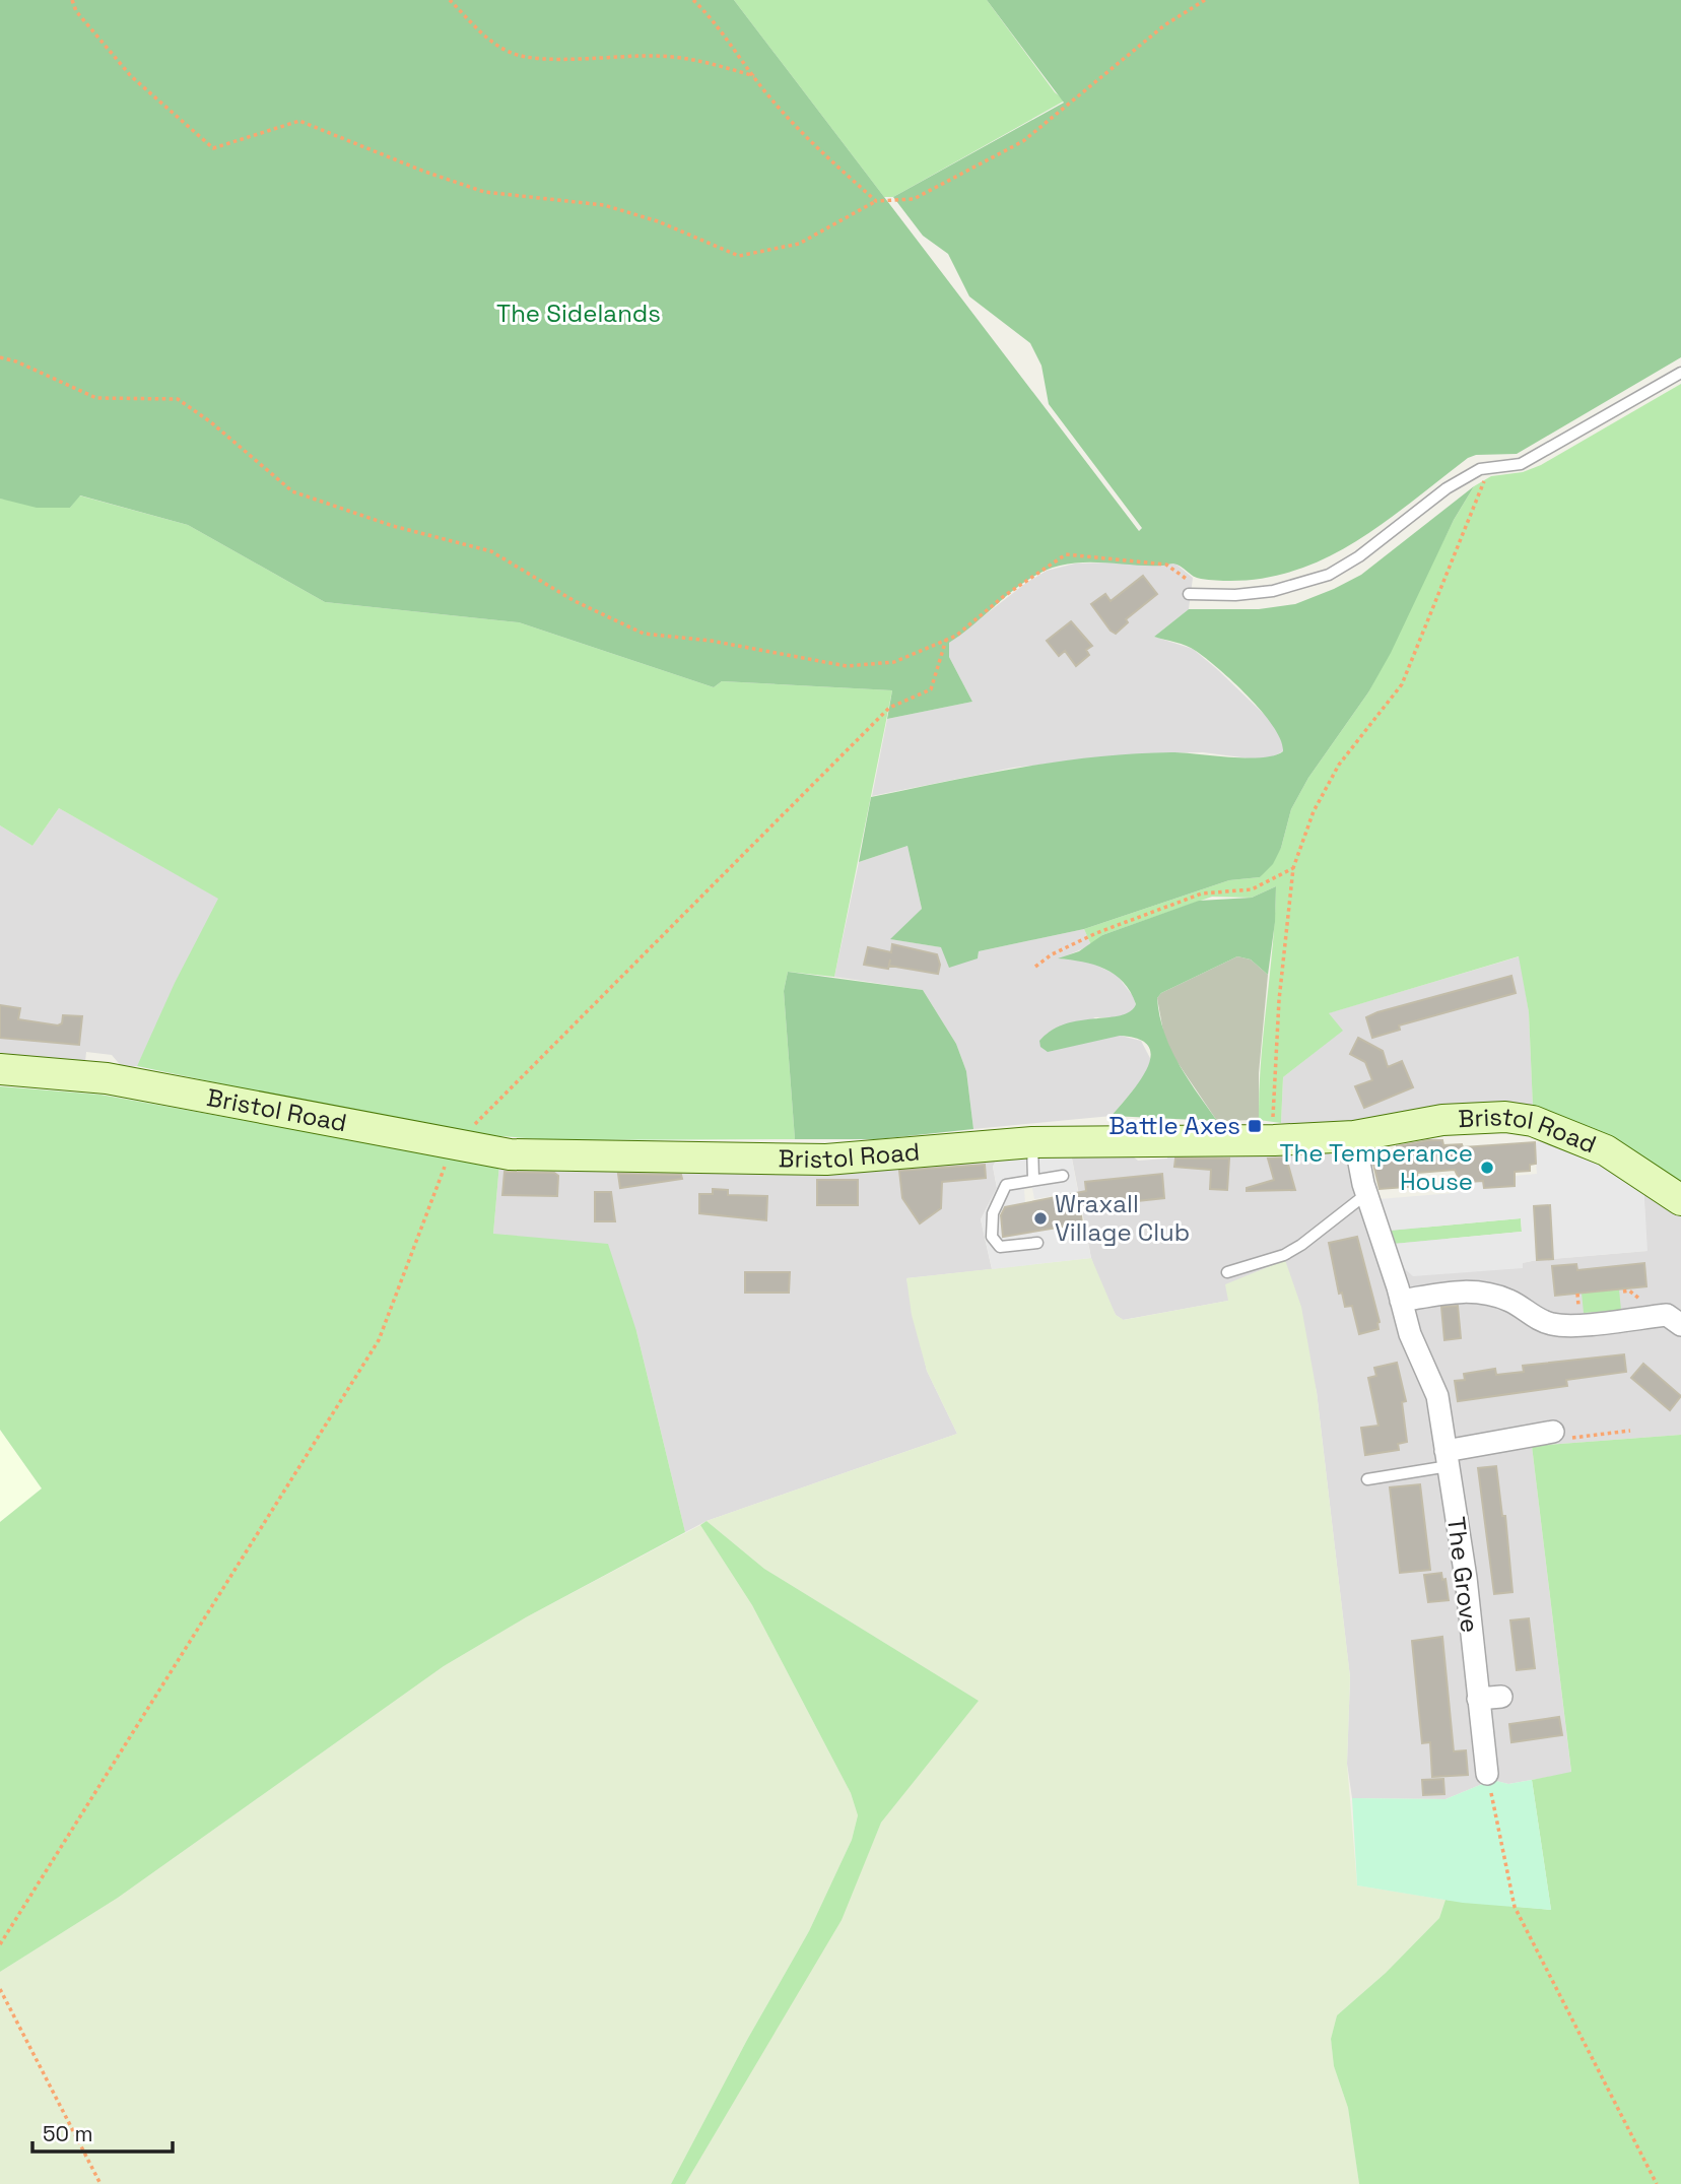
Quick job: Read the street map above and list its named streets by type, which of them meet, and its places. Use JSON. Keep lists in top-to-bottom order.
{
  "streets": {
    "main road": ["Bristol Road"],
    "street": ["The Grove"]
  },
  "crossings": [
    ["Bristol Road", "The Grove"]
  ],
  "parks": ["The Sidelands"],
  "places": {
    "transit": ["Battle Axes"],
    "other": ["The Temperance House", "Wraxall Village Club"]
  },
  "scale_bar": "50 m"
}
